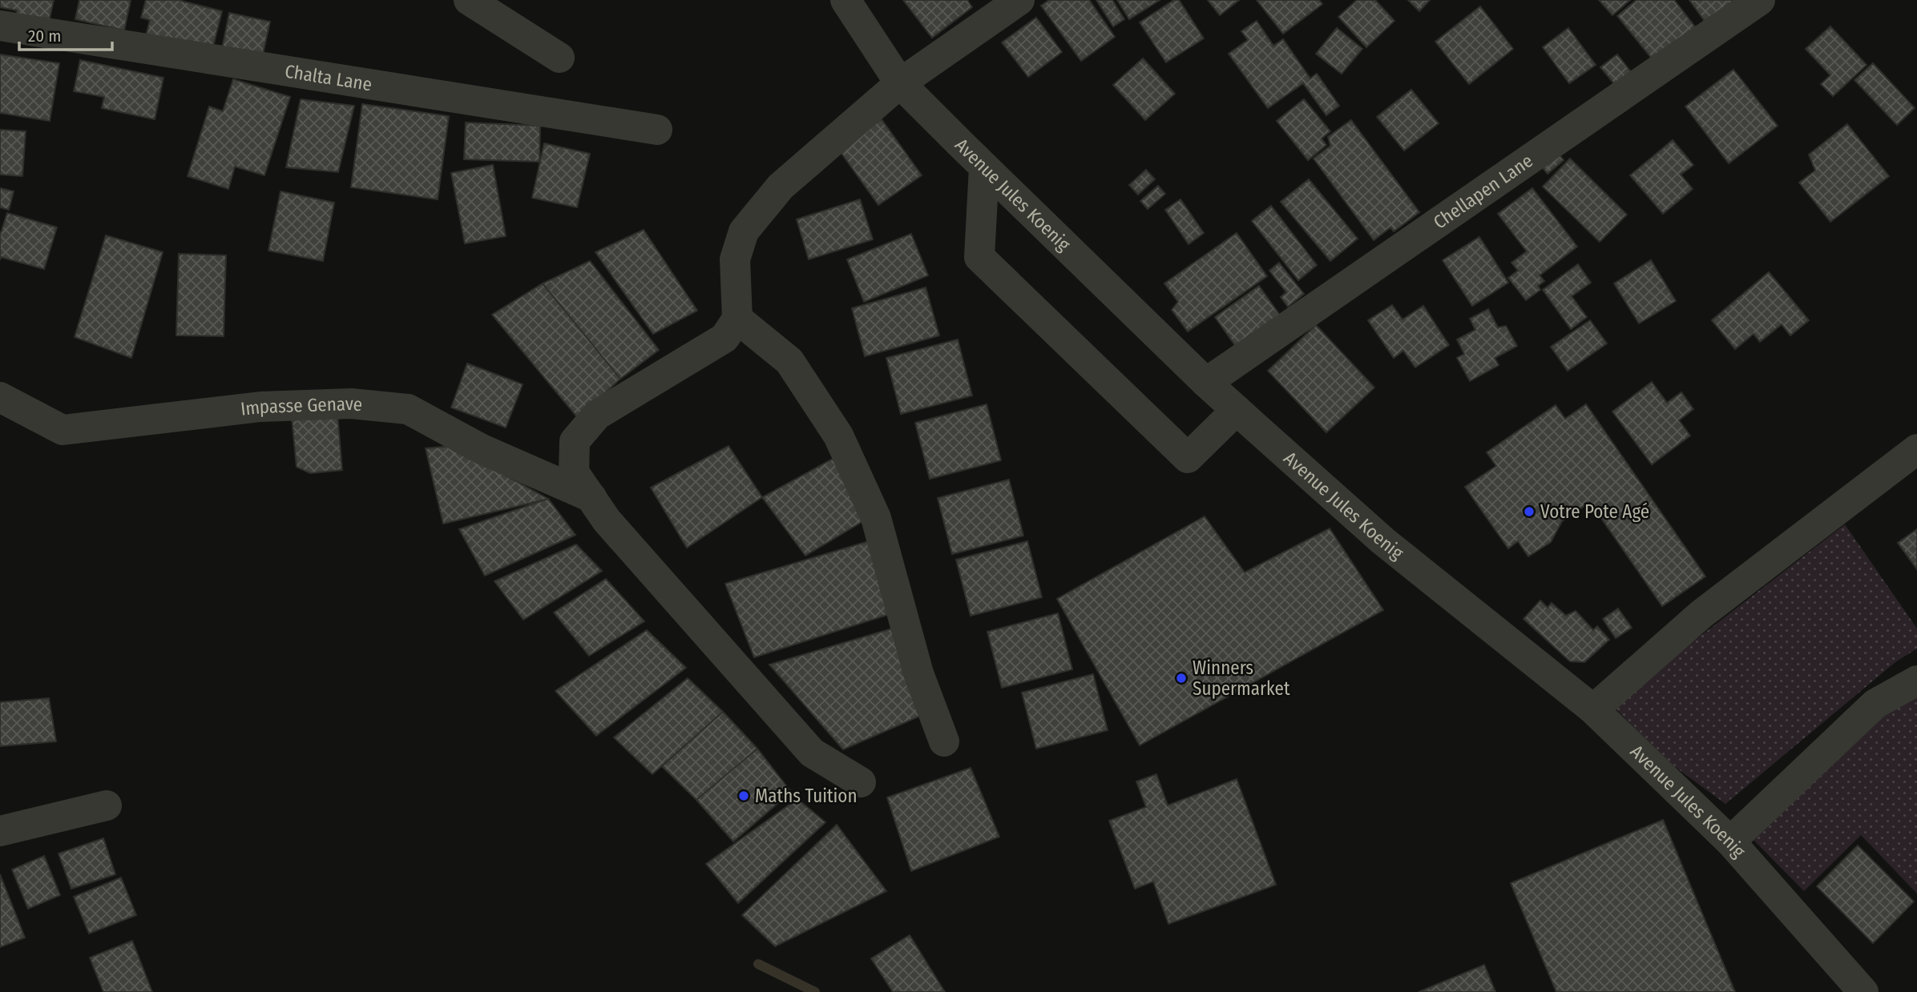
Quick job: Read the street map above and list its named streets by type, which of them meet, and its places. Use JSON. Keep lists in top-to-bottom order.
{
  "streets": {
    "street": [
      "Chalta Lane",
      "Chellapen Lane",
      "Avenue Jules Koenig",
      "Impasse Genave"
    ]
  },
  "crossings": [
    ["Chellapen Lane", "Avenue Jules Koenig"]
  ],
  "places": ["Votre Pote Agé", "Winners Supermarket", "Maths Tuition"],
  "scale_bar": "20 m"
}
